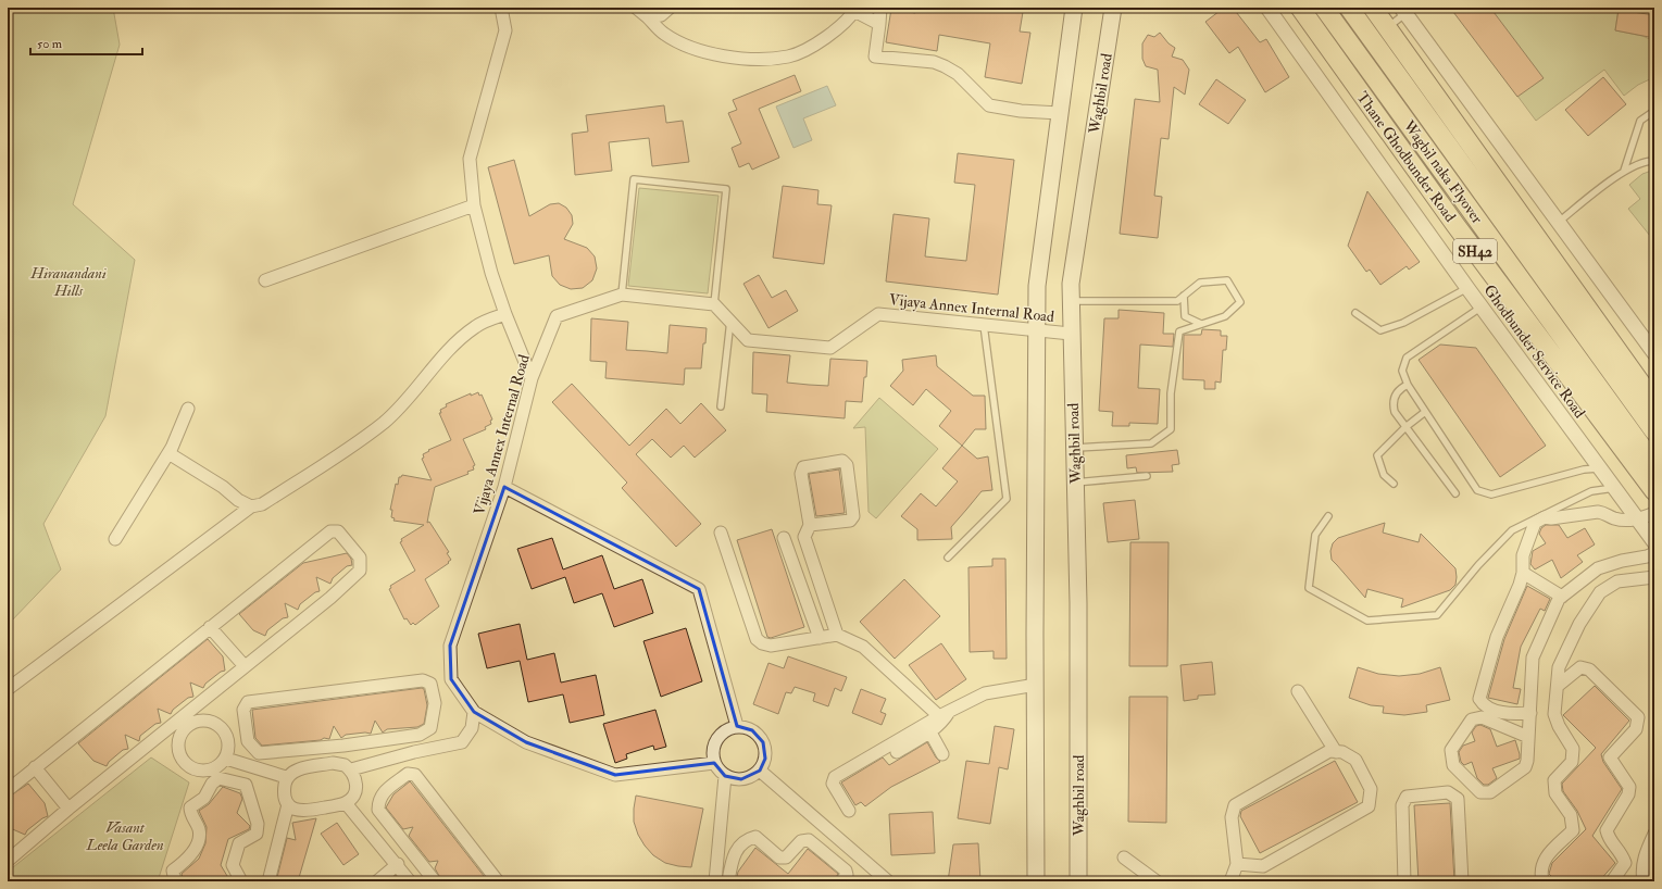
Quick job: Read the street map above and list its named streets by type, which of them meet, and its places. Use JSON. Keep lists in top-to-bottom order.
{
  "streets": {
    "main road": [
      "Waghbil road",
      "Thane Ghodbunder Road",
      "Wagbil naka Flyover",
      "SH42"
    ],
    "street": ["Vijaya Annex Internal Road", "Ghodbunder Service Road"]
  },
  "crossings": [
    ["Waghbil road", "Vijaya Annex Internal Road"]
  ],
  "parks": ["Hiranandani Hills", "Vasant Leela Garden"],
  "scale_bar": "50 m"
}
